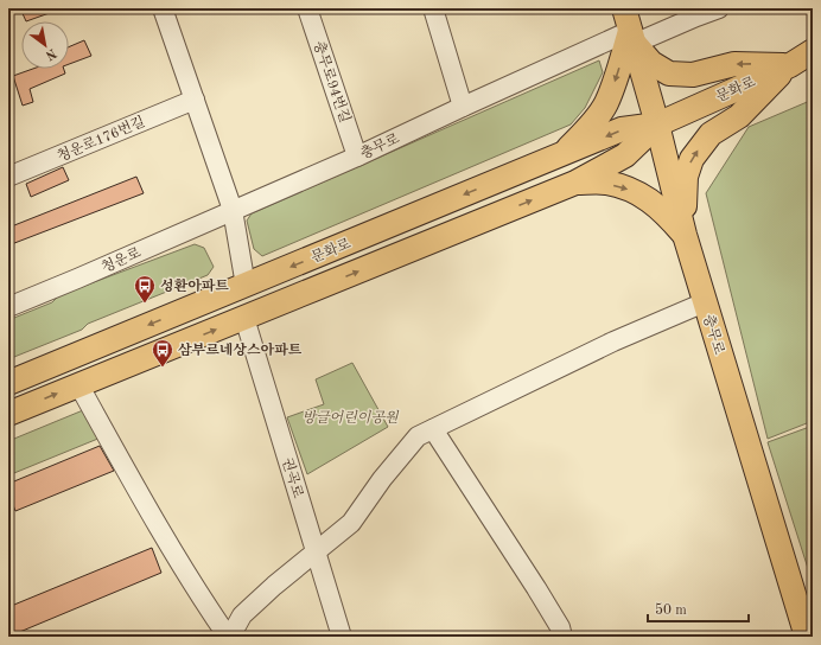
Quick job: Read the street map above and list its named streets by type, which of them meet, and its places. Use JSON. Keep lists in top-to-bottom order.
{
  "streets": {
    "main road": ["문화로", "충무로"],
    "street": [
      "충무로94번길",
      "청운로176번길",
      "청운로",
      "권곡로"
    ]
  },
  "crossings": [
    ["충무로94번길", "충무로"],
    ["문화로", "충무로"],
    ["문화로", "권곡로"],
    ["충무로", "청운로"]
  ],
  "parks": ["방글어린이공원"],
  "places": {
    "bus stop": ["성환아파트", "삼부르네상스아파트"]
  },
  "scale_bar": "50 m",
  "north": "bottom right"
}
